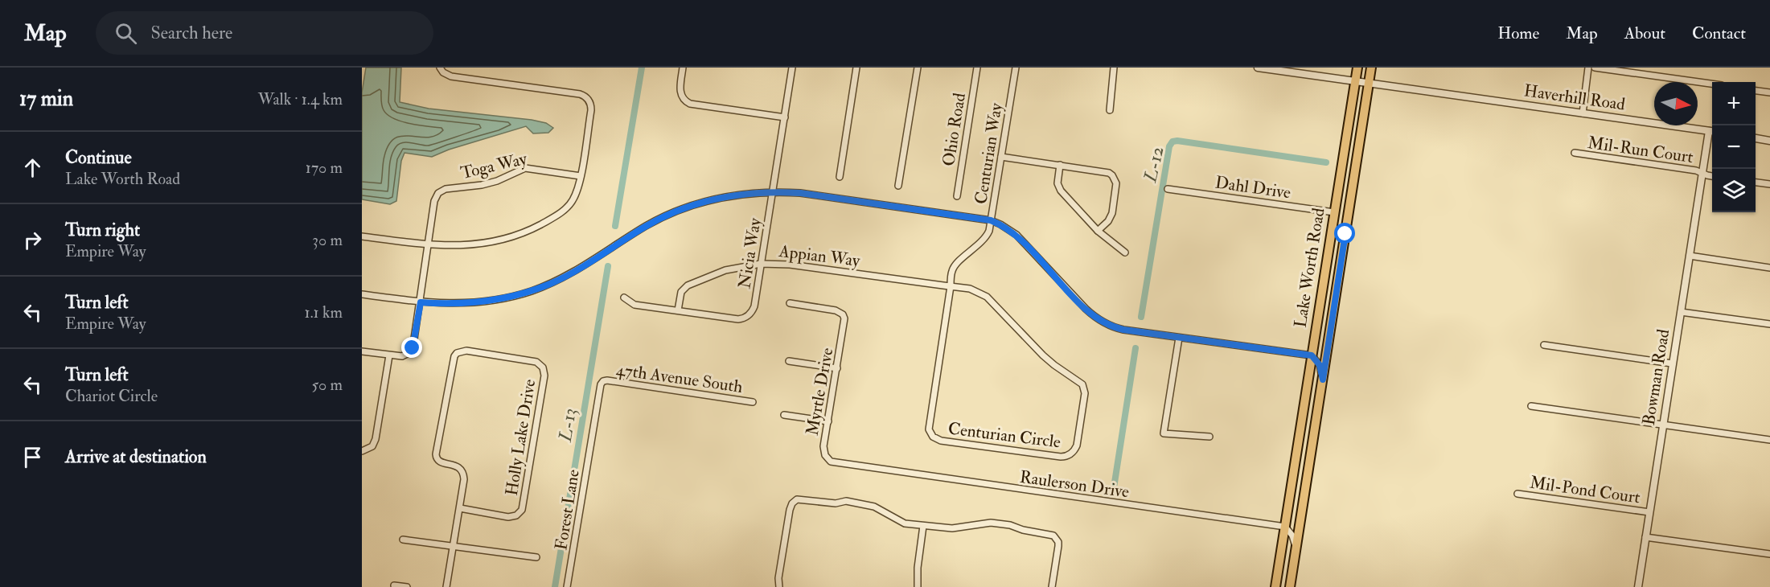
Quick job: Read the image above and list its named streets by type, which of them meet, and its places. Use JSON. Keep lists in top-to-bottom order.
{
  "streets": {
    "main road": ["Lake Worth Road"],
    "street": [
      "Haverhill Road",
      "Ohio Road",
      "Mil-Run Court",
      "Centurian Way",
      "Toga Way",
      "Dahl Drive",
      "Nicia Way",
      "Appian Way",
      "Bowman Road",
      "47th Avenue South",
      "Myrtle Drive",
      "Centurian Circle",
      "Holly Lake Drive",
      "Raulerson Drive",
      "Mil-Pond Court",
      "Forest Lane"
    ]
  },
  "crossings": [
    ["Haverhill Road", "Lake Worth Road"],
    ["Haverhill Road", "Bowman Road"],
    ["Mil-Run Court", "Bowman Road"],
    ["Centurian Way", "Appian Way"],
    ["Centurian Way", "Centurian Circle"],
    ["Dahl Drive", "Lake Worth Road"],
    ["Nicia Way", "Appian Way"],
    ["Appian Way", "Centurian Circle"],
    ["Lake Worth Road", "Raulerson Drive"],
    ["Bowman Road", "Mil-Pond Court"],
    ["47th Avenue South", "Forest Lane"],
    ["Myrtle Drive", "Raulerson Drive"]
  ],
  "water": ["L-12", "L-13"],
  "north": "right",
  "page": {
    "header": "Map",
    "search": "Search here",
    "nav": [
      "Home",
      "Map",
      "About",
      "Contact"
    ],
    "heading": ["17 min", "Walk · 1.4 km"],
    "map_buttons": ["+", "−"],
    "list": [
      ["Continue", "Lake Worth Road", "170 m"],
      ["Turn right", "Empire Way", "30 m"],
      ["Turn left", "Empire Way", "1.1 km"],
      ["Turn left", "Chariot Circle", "50 m"],
      "Arrive at destination"
    ]
  }
}
